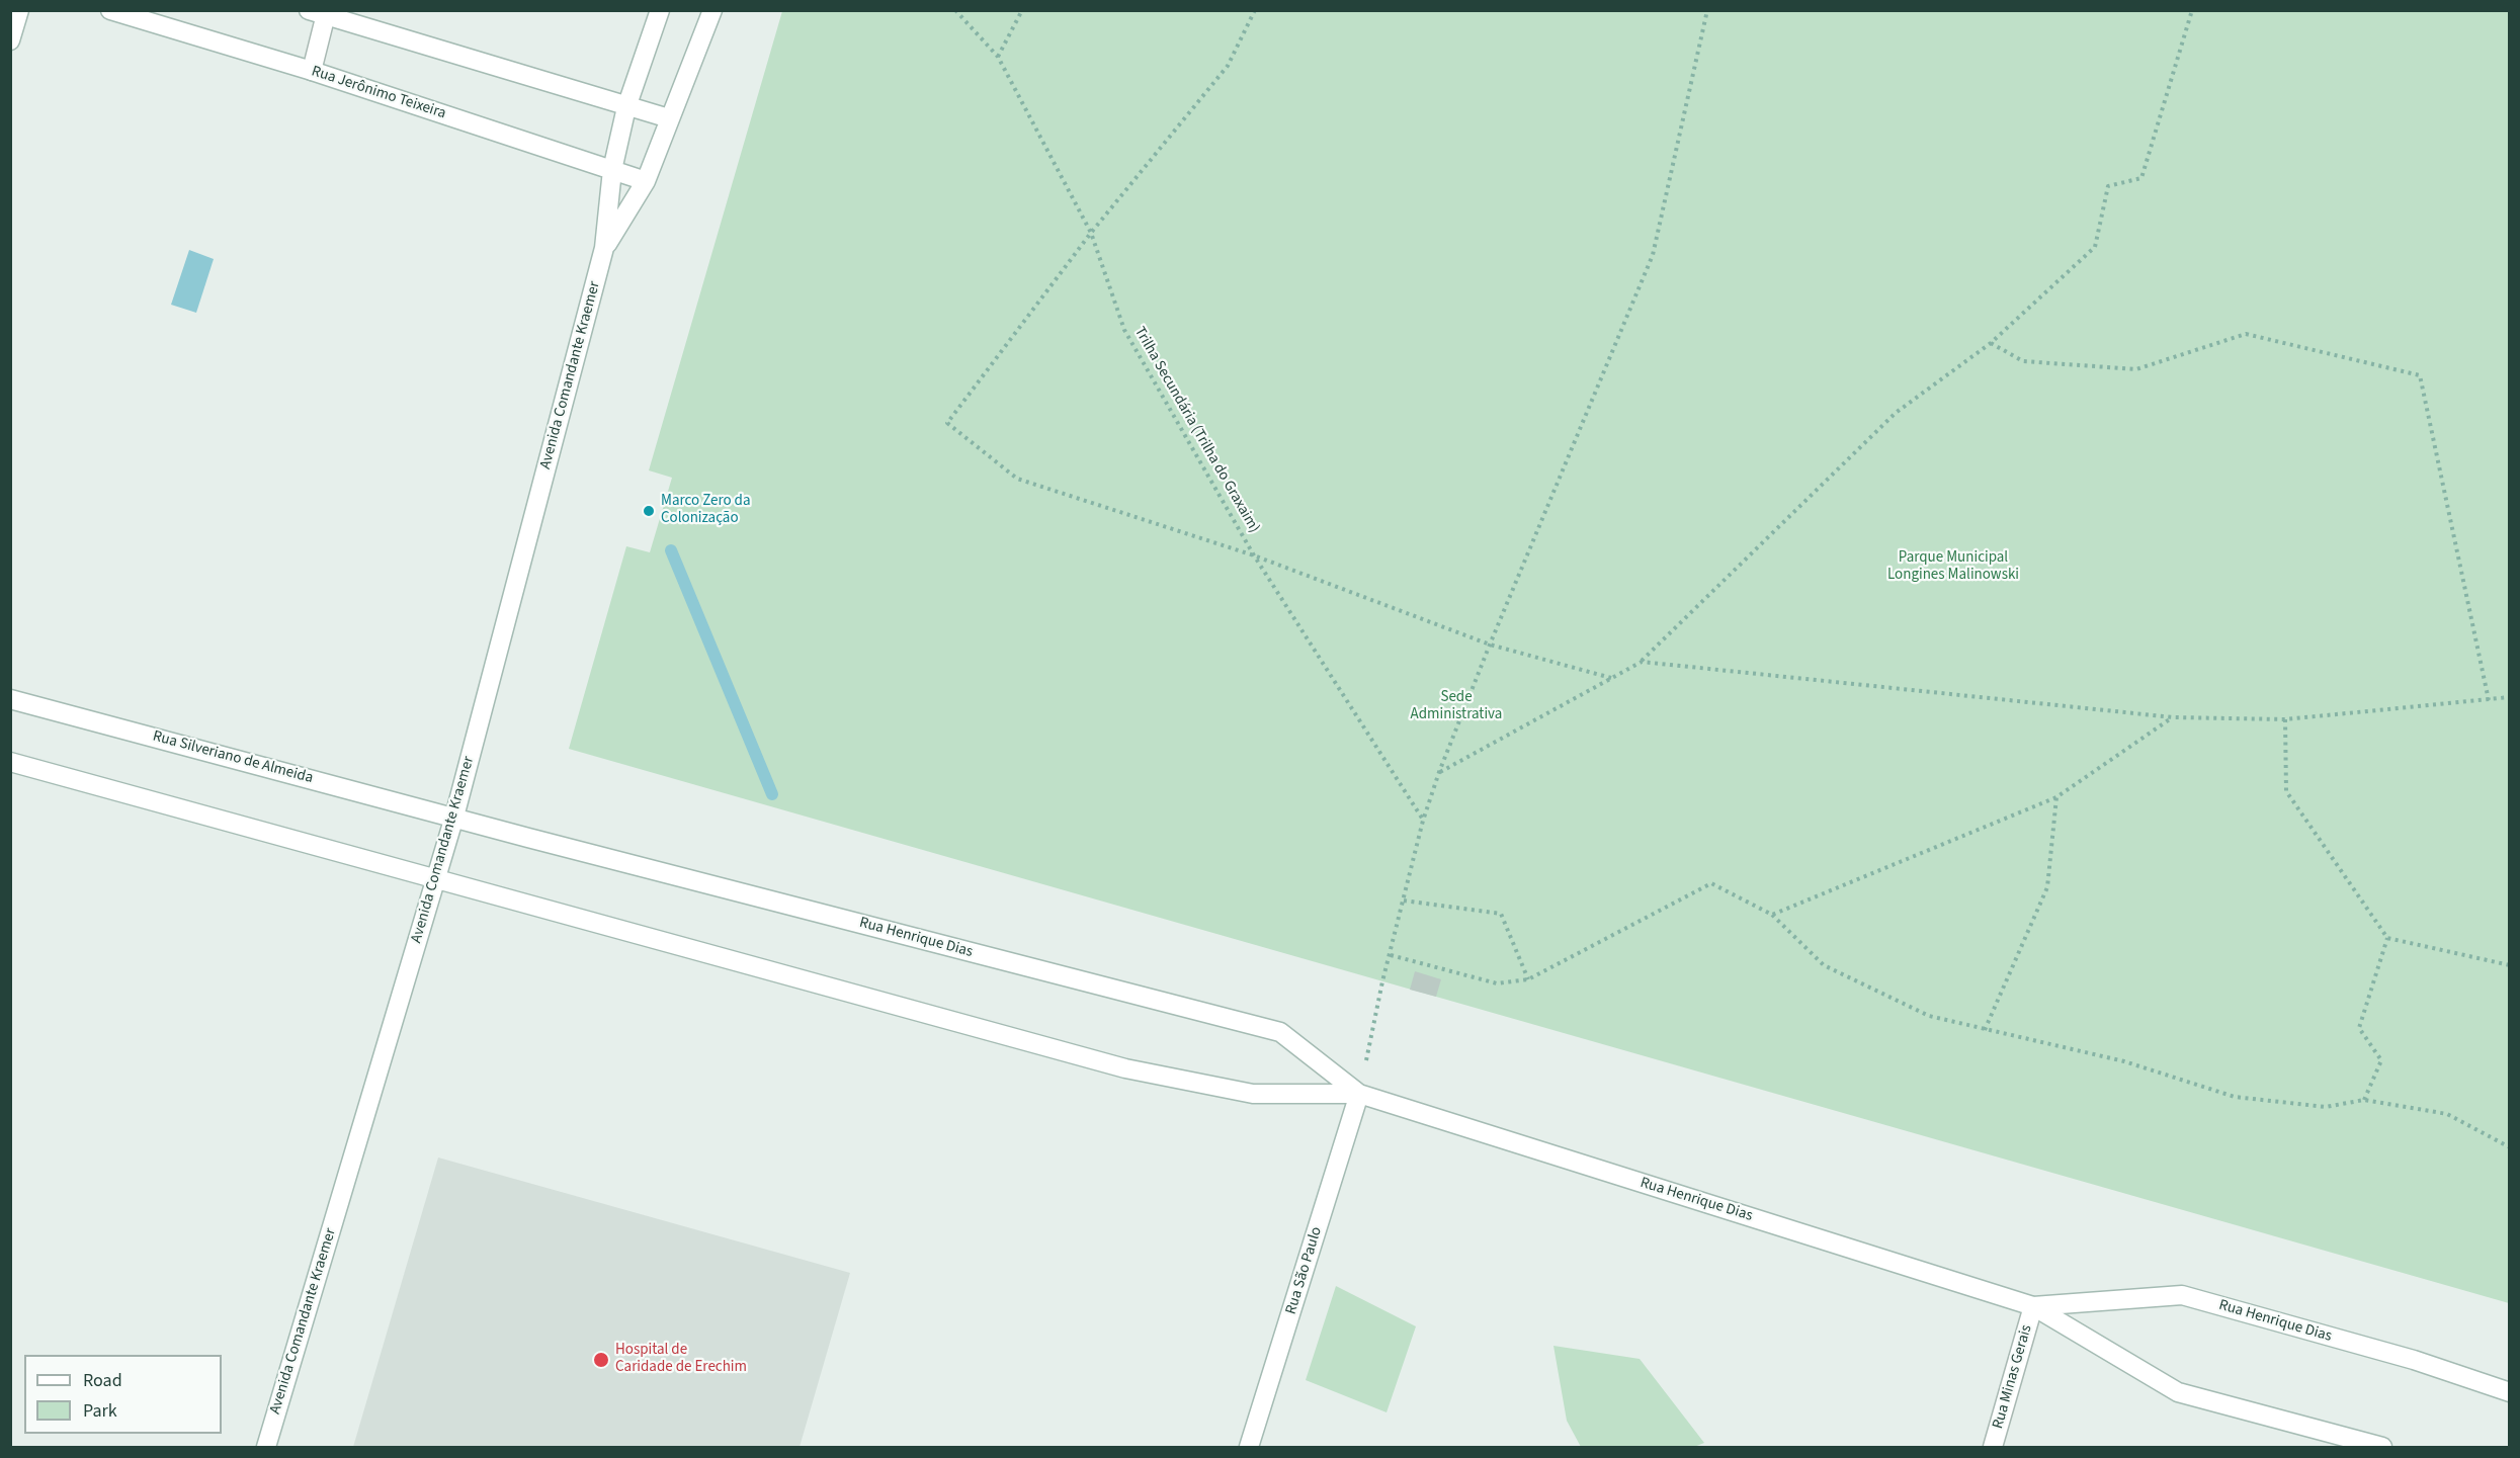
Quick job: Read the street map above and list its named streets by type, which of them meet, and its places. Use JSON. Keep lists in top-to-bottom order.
{
  "streets": {
    "street": [
      "Rua Jerônimo Teixeira",
      "Avenida Comandante Kraemer",
      "Rua Silveriano de Almeida",
      "Rua Henrique Dias",
      "Rua São Paulo",
      "Rua Minas Gerais"
    ],
    "path": ["Trilha Secundária (Trilha do Graxaim)"]
  },
  "crossings": [
    ["Rua Jerônimo Teixeira", "Avenida Comandante Kraemer"],
    ["Avenida Comandante Kraemer", "Rua Silveriano de Almeida"],
    ["Avenida Comandante Kraemer", "Rua Henrique Dias"],
    ["Rua Silveriano de Almeida", "Rua Henrique Dias"],
    ["Rua Henrique Dias", "Rua São Paulo"],
    ["Rua Henrique Dias", "Rua Minas Gerais"]
  ],
  "parks": ["Parque Municipal Longines Malinowski", "Sede Administrativa"],
  "places": ["Marco Zero da Colonização", "Hospital de Caridade de Erechim"],
  "legend": ["Road", "Park"]
}
